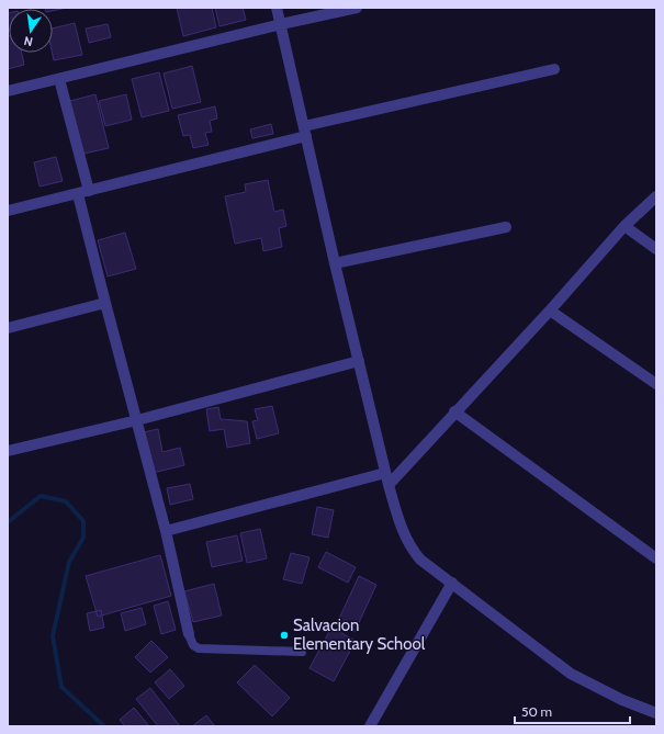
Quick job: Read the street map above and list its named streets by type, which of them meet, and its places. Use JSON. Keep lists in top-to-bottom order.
{
  "places": ["Salvacion Elementary School"],
  "scale_bar": "50 m",
  "north": "bottom"
}
